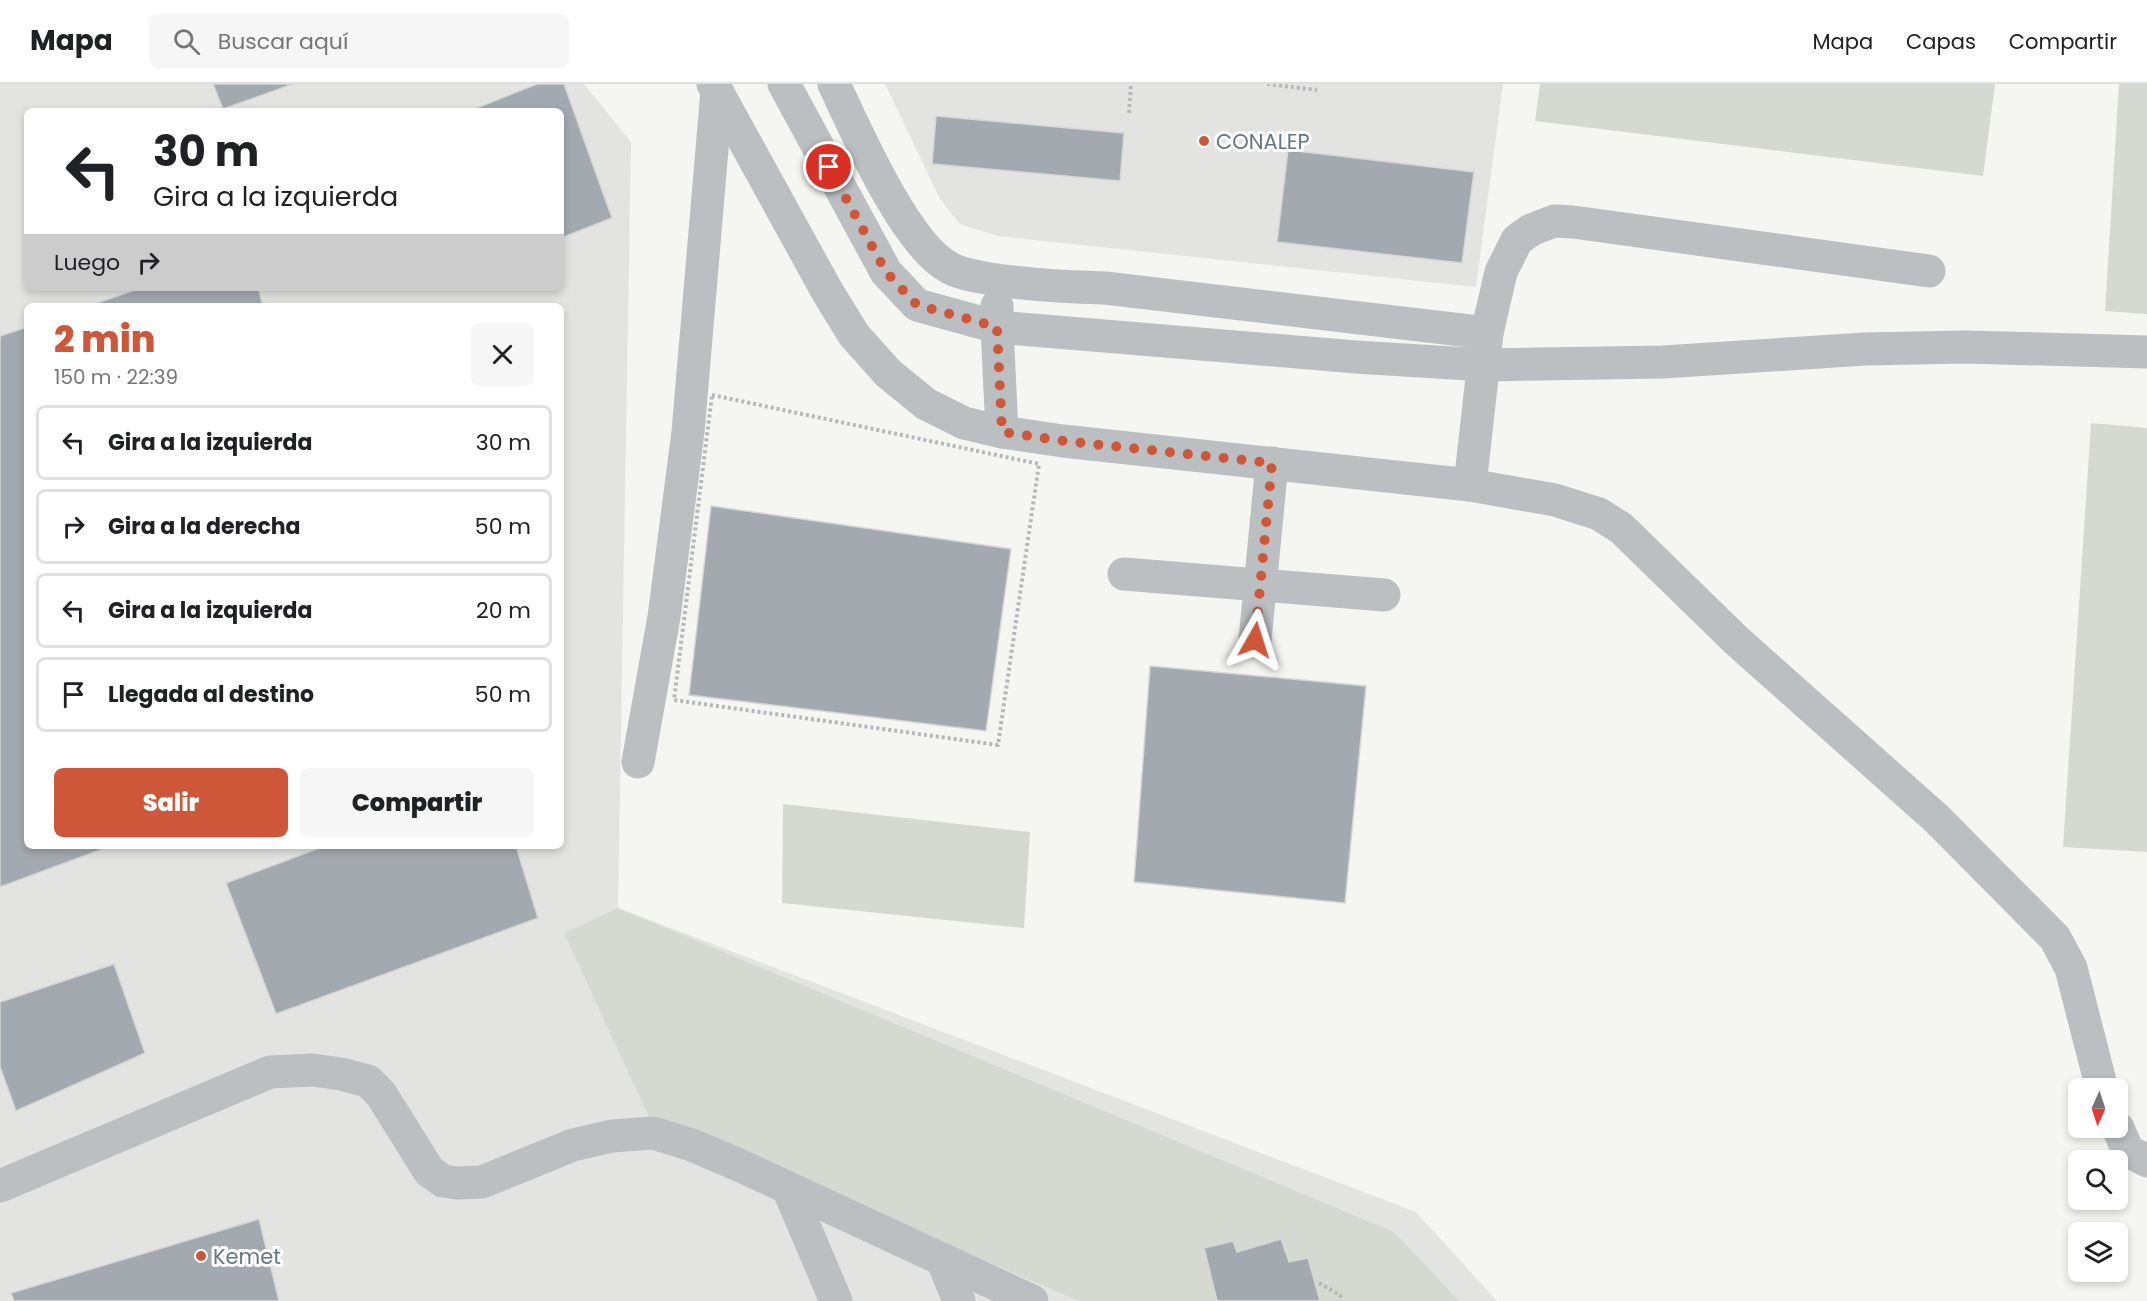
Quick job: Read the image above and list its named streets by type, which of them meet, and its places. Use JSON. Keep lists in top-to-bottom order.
{
  "places": ["CONALEP", "Kemet"],
  "north": "bottom",
  "page": {
    "header": "Mapa",
    "search": "Buscar aquí",
    "nav": ["Mapa", "Capas", "Compartir"],
    "turn": ["30 m", "Gira a la izquierda"],
    "then": "Luego",
    "heading": ["2 min", "150 m · 22:39"],
    "list": [
      {
        "name": "Gira a la izquierda",
        "value": "30 m"
      },
      {
        "name": "Gira a la derecha",
        "value": "50 m"
      },
      {
        "name": "Gira a la izquierda",
        "value": "20 m"
      },
      {
        "name": "Llegada al destino",
        "value": "50 m"
      }
    ],
    "buttons": ["Salir", "Compartir"]
  }
}
